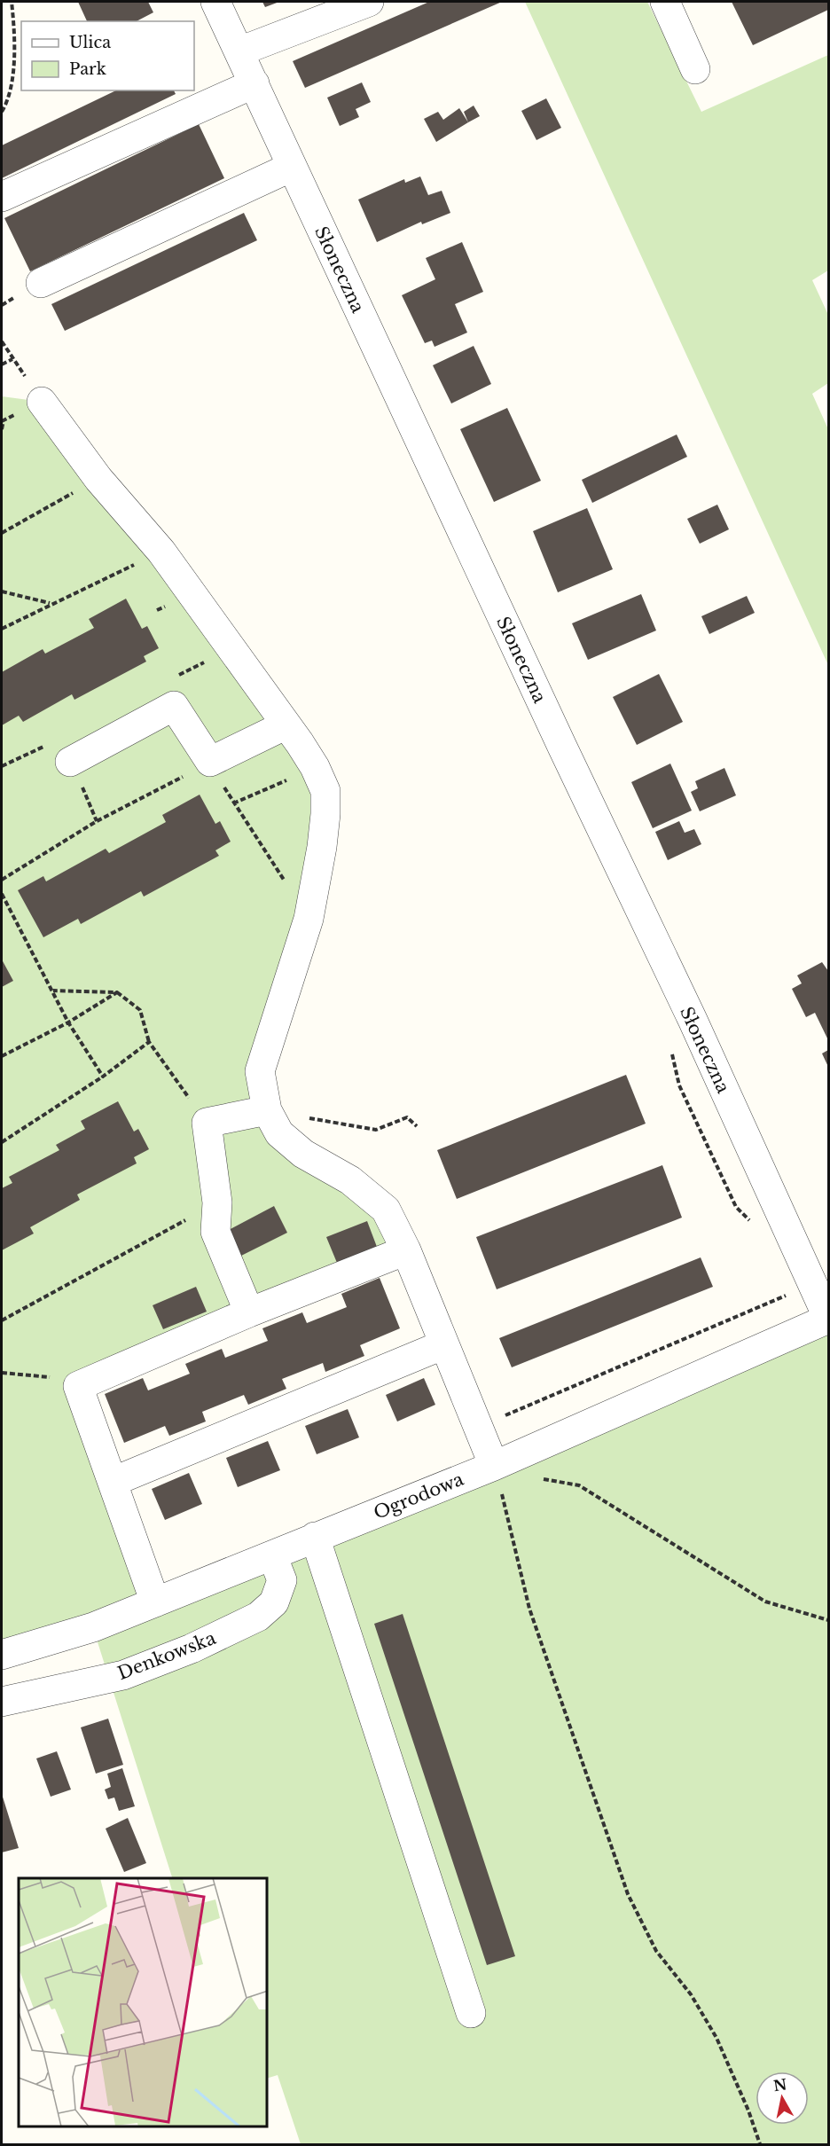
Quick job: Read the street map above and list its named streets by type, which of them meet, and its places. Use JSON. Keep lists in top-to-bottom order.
{
  "streets": {
    "street": ["Słoneczna", "Ogrodowa", "Denkowska"]
  },
  "crossings": [
    ["Słoneczna", "Ogrodowa"],
    ["Ogrodowa", "Denkowska"]
  ],
  "legend": ["Ulica", "Park"],
  "north": "top"
}
